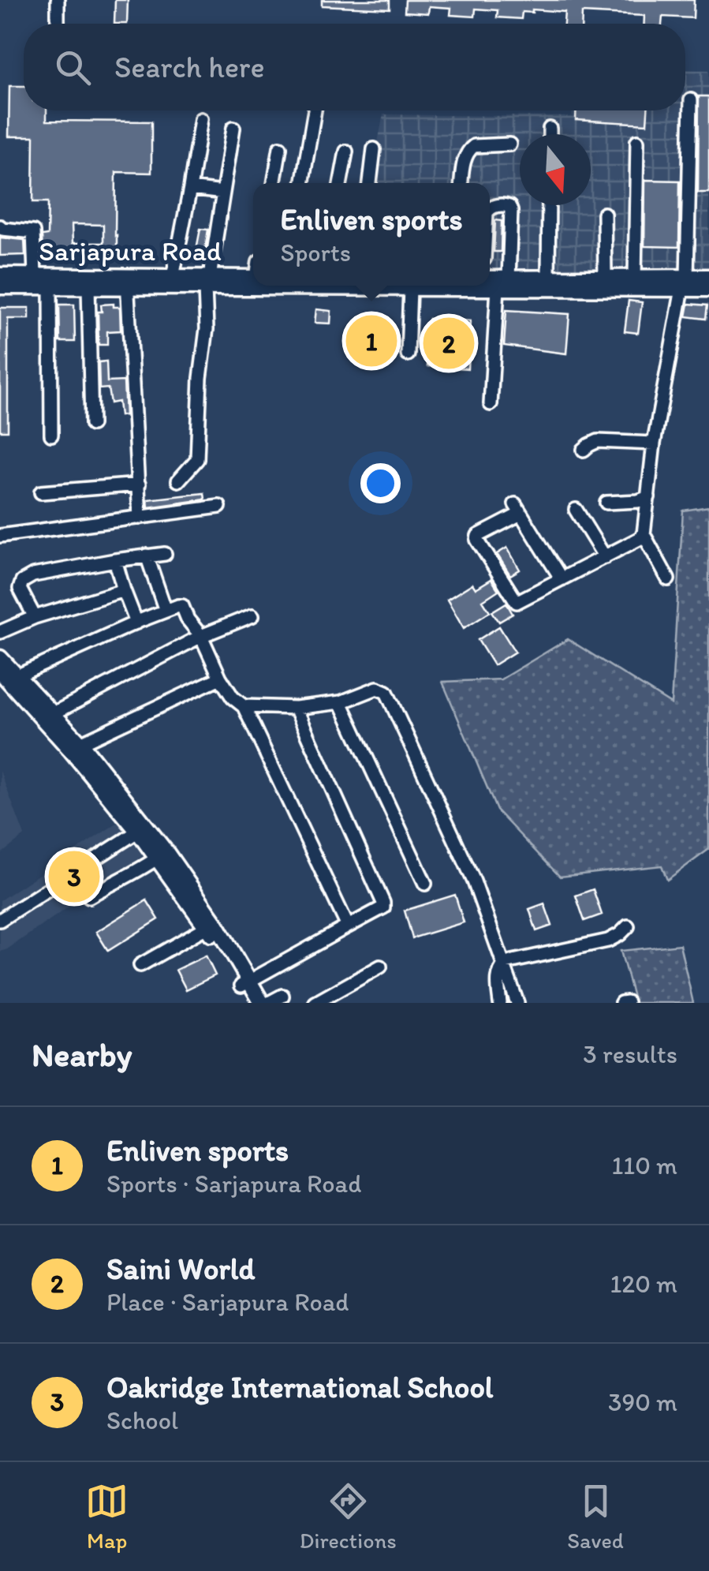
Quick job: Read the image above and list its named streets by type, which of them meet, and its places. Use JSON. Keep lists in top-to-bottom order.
{
  "streets": {
    "main road": ["Sarjapura Road"]
  },
  "north": "bottom",
  "page": {
    "search": "Search here",
    "popup": ["Enliven sports", "Sports"],
    "pins": ["1", "2", "3"],
    "heading": ["Nearby", "3 results"],
    "list": [
      {
        "mark": "1",
        "name": "Enliven sports",
        "note": "Sports · Sarjapura Road",
        "value": "110 m"
      },
      {
        "mark": "2",
        "name": "Saini World",
        "note": "Place · Sarjapura Road",
        "value": "120 m"
      },
      {
        "mark": "3",
        "name": "Oakridge International School",
        "note": "School",
        "value": "390 m"
      }
    ],
    "nav": ["Map", "Directions", "Saved"]
  }
}
